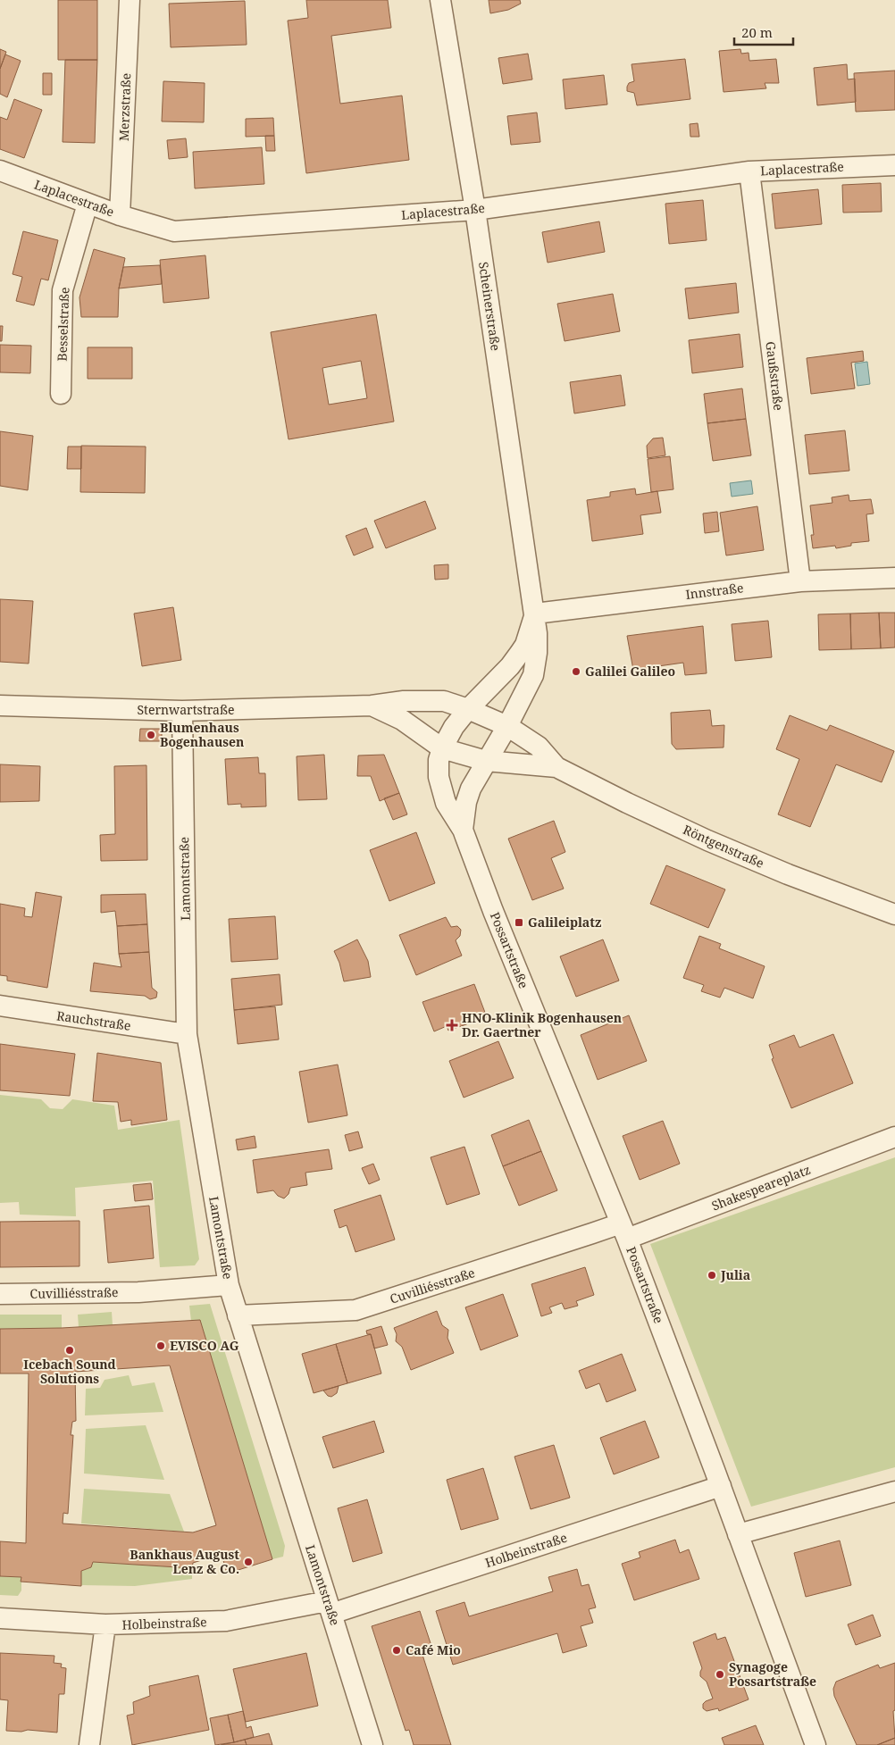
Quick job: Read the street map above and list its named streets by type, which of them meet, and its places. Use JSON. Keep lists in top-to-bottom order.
{
  "streets": {
    "street": [
      "Merzstraße",
      "Laplacestraße",
      "Scheinerstraße",
      "Besselstraße",
      "Gaußstraße",
      "Innstraße",
      "Sternwartstraße",
      "Röntgenstraße",
      "Lamontstraße",
      "Possartstraße",
      "Rauchstraße",
      "Shakespeareplatz",
      "Cuvilliésstraße",
      "Holbeinstraße"
    ]
  },
  "crossings": [
    ["Merzstraße", "Laplacestraße"],
    ["Laplacestraße", "Scheinerstraße"],
    ["Laplacestraße", "Besselstraße"],
    ["Laplacestraße", "Gaußstraße"],
    ["Scheinerstraße", "Innstraße"],
    ["Gaußstraße", "Innstraße"],
    ["Sternwartstraße", "Lamontstraße"],
    ["Lamontstraße", "Rauchstraße"],
    ["Lamontstraße", "Cuvilliésstraße"],
    ["Lamontstraße", "Holbeinstraße"],
    ["Possartstraße", "Shakespeareplatz"],
    ["Possartstraße", "Cuvilliésstraße"],
    ["Possartstraße", "Holbeinstraße"],
    ["Shakespeareplatz", "Cuvilliésstraße"]
  ],
  "places": {
    "other": [
      "Galilei Galileo",
      "Blumenhaus Bogenhausen",
      "Julia",
      "EVISCO AG",
      "Icebach Sound Solutions",
      "Bankhaus August Lenz & Co.",
      "Café Mio",
      "Synagoge Possartstraße"
    ],
    "transit": ["Galileiplatz"],
    "health": ["HNO-Klinik Bogenhausen Dr. Gaertner"]
  },
  "scale_bar": "20 m"
}
